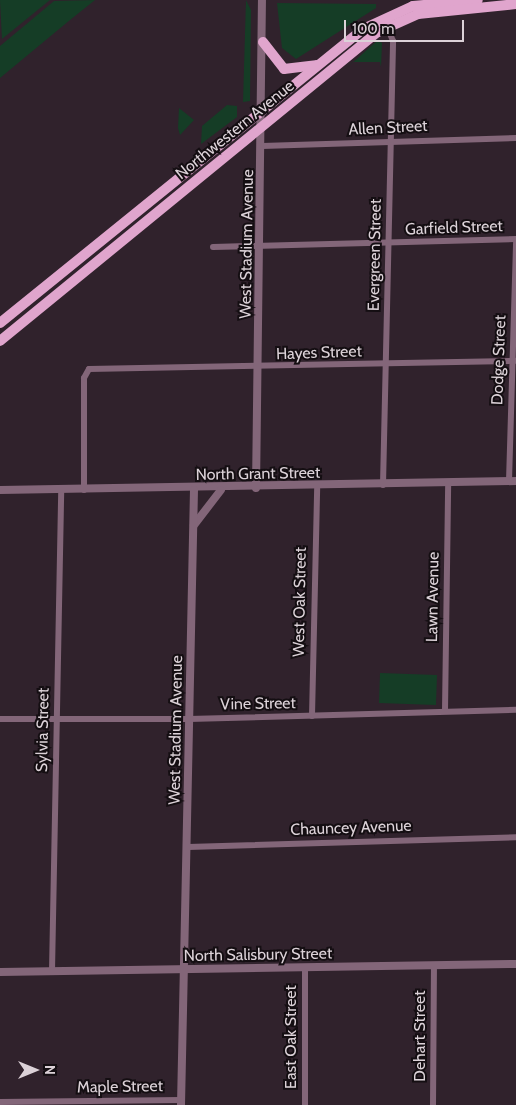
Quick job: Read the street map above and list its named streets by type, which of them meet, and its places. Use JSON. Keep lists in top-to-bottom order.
{
  "streets": {
    "main road": ["Northwestern Avenue"],
    "street": [
      "Allen Street",
      "Garfield Street",
      "West Stadium Avenue",
      "Evergreen Street",
      "Hayes Street",
      "Dodge Street",
      "North Grant Street",
      "Lawn Avenue",
      "West Oak Street",
      "Vine Street",
      "Sylvia Street",
      "Chauncey Avenue",
      "North Salisbury Street",
      "Dehart Street",
      "East Oak Street",
      "Maple Street"
    ]
  },
  "crossings": [
    ["Allen Street", "West Stadium Avenue"],
    ["Allen Street", "Evergreen Street"],
    ["Northwestern Avenue", "West Stadium Avenue"],
    ["Northwestern Avenue", "Evergreen Street"],
    ["Garfield Street", "West Stadium Avenue"],
    ["Garfield Street", "Evergreen Street"],
    ["Garfield Street", "Dodge Street"],
    ["West Stadium Avenue", "Hayes Street"],
    ["West Stadium Avenue", "North Grant Street"],
    ["West Stadium Avenue", "Vine Street"],
    ["West Stadium Avenue", "Chauncey Avenue"],
    ["West Stadium Avenue", "North Salisbury Street"],
    ["West Stadium Avenue", "Maple Street"],
    ["Evergreen Street", "Hayes Street"],
    ["Evergreen Street", "North Grant Street"],
    ["Hayes Street", "Dodge Street"],
    ["Hayes Street", "North Grant Street"],
    ["Dodge Street", "North Grant Street"],
    ["North Grant Street", "Lawn Avenue"],
    ["North Grant Street", "West Oak Street"],
    ["North Grant Street", "Sylvia Street"],
    ["Lawn Avenue", "Vine Street"],
    ["West Oak Street", "Vine Street"],
    ["Vine Street", "Sylvia Street"],
    ["Sylvia Street", "North Salisbury Street"],
    ["North Salisbury Street", "Dehart Street"],
    ["North Salisbury Street", "East Oak Street"]
  ],
  "scale_bar": "100 m",
  "north": "right"
}
